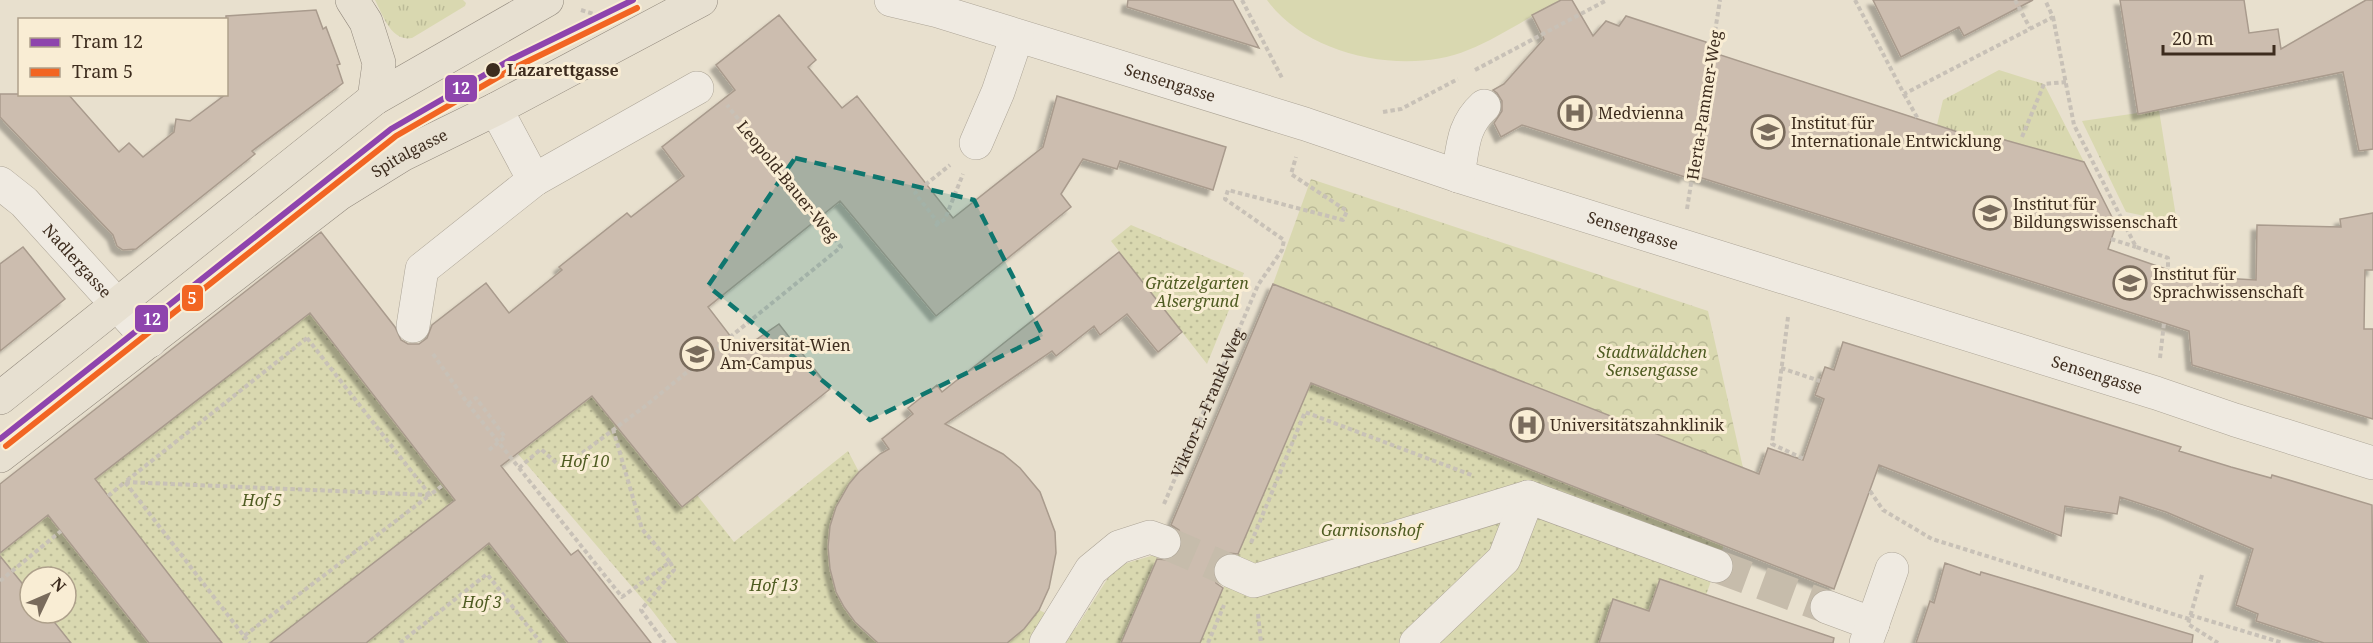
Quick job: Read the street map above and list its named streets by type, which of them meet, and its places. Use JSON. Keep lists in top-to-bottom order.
{
  "streets": {
    "main road": ["Spitalgasse"],
    "street": ["Sensengasse", "Nadlergasse"],
    "path": ["Herta-Pammer-Weg", "Leopold-Bauer-Weg", "Viktor-E.-Frankl-Weg"]
  },
  "crossings": [
    ["Spitalgasse", "Nadlergasse"]
  ],
  "parks": [
    "Grätzelgarten Alsergrund",
    "Stadtwäldchen Sensengasse",
    "Hof 10",
    "Hof 5",
    "Garnisonshof",
    "Hof 13",
    "Hof 3"
  ],
  "places": {
    "other": ["Lazarettgasse"],
    "hospital": ["Medvienna", "Universitätszahnklinik"],
    "school or university": [
      "Institut für Internationale Entwicklung",
      "Institut für Bildungswissenschaft",
      "Institut für Sprachwissenschaft",
      "Universität-Wien Am-Campus"
    ]
  },
  "lines": ["tram line 12", "tram line 5"],
  "legend": ["Tram 12", "Tram 5"],
  "scale_bar": "20 m",
  "north": "top right"
}
